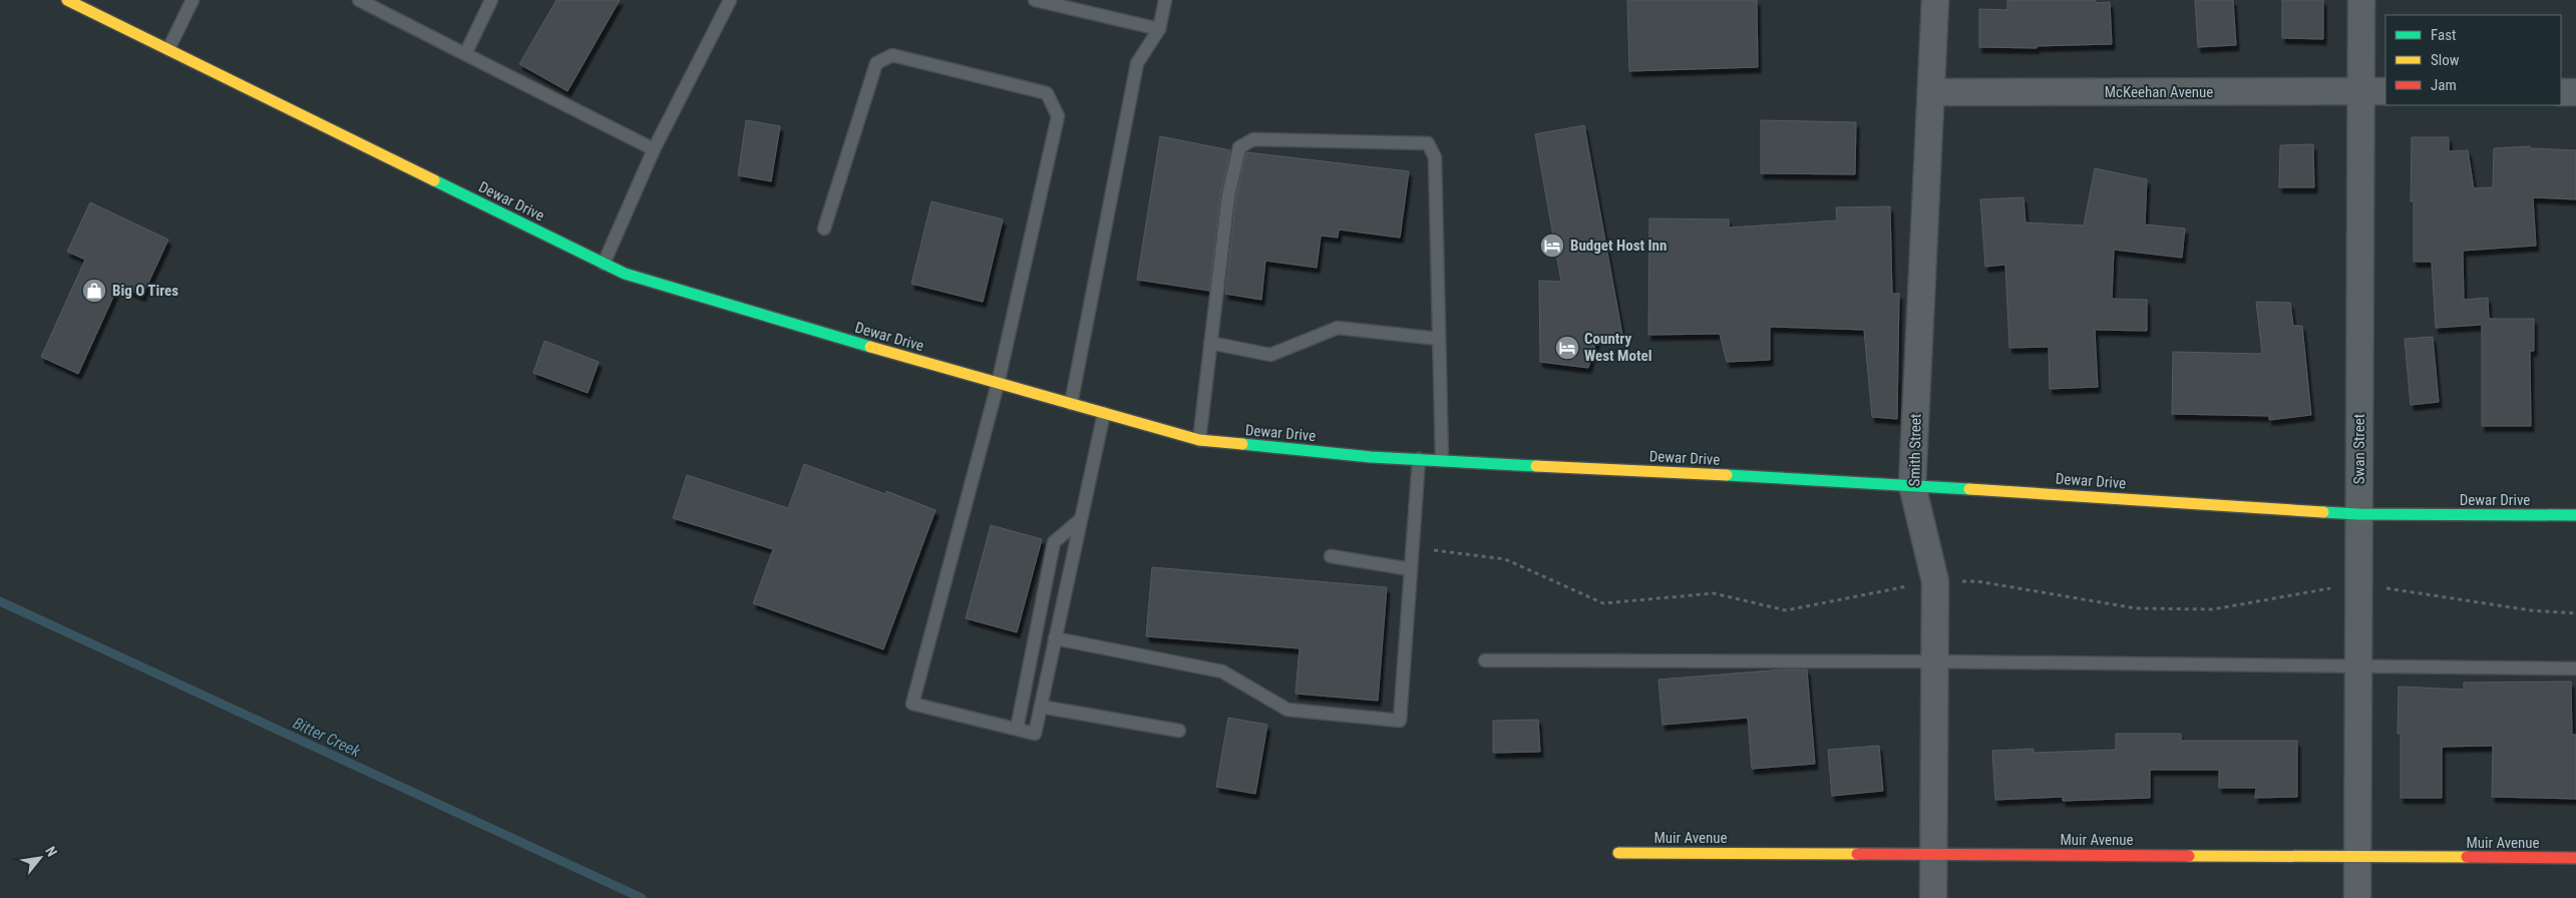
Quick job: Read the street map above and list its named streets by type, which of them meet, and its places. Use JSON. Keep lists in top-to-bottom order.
{
  "streets": {
    "main road": ["Dewar Drive", "Muir Avenue"],
    "street": ["McKeehan Avenue", "Swan Street", "Smith Street"]
  },
  "crossings": [
    ["McKeehan Avenue", "Swan Street"],
    ["McKeehan Avenue", "Smith Street"],
    ["Dewar Drive", "Swan Street"],
    ["Dewar Drive", "Smith Street"],
    ["Swan Street", "Muir Avenue"],
    ["Smith Street", "Muir Avenue"]
  ],
  "water": ["Bitter Creek"],
  "places": {
    "hotel": ["Budget Host Inn", "Country West Motel"],
    "shop": ["Big O Tires"]
  },
  "legend": ["Fast", "Slow", "Jam"],
  "north": "top right"
}
